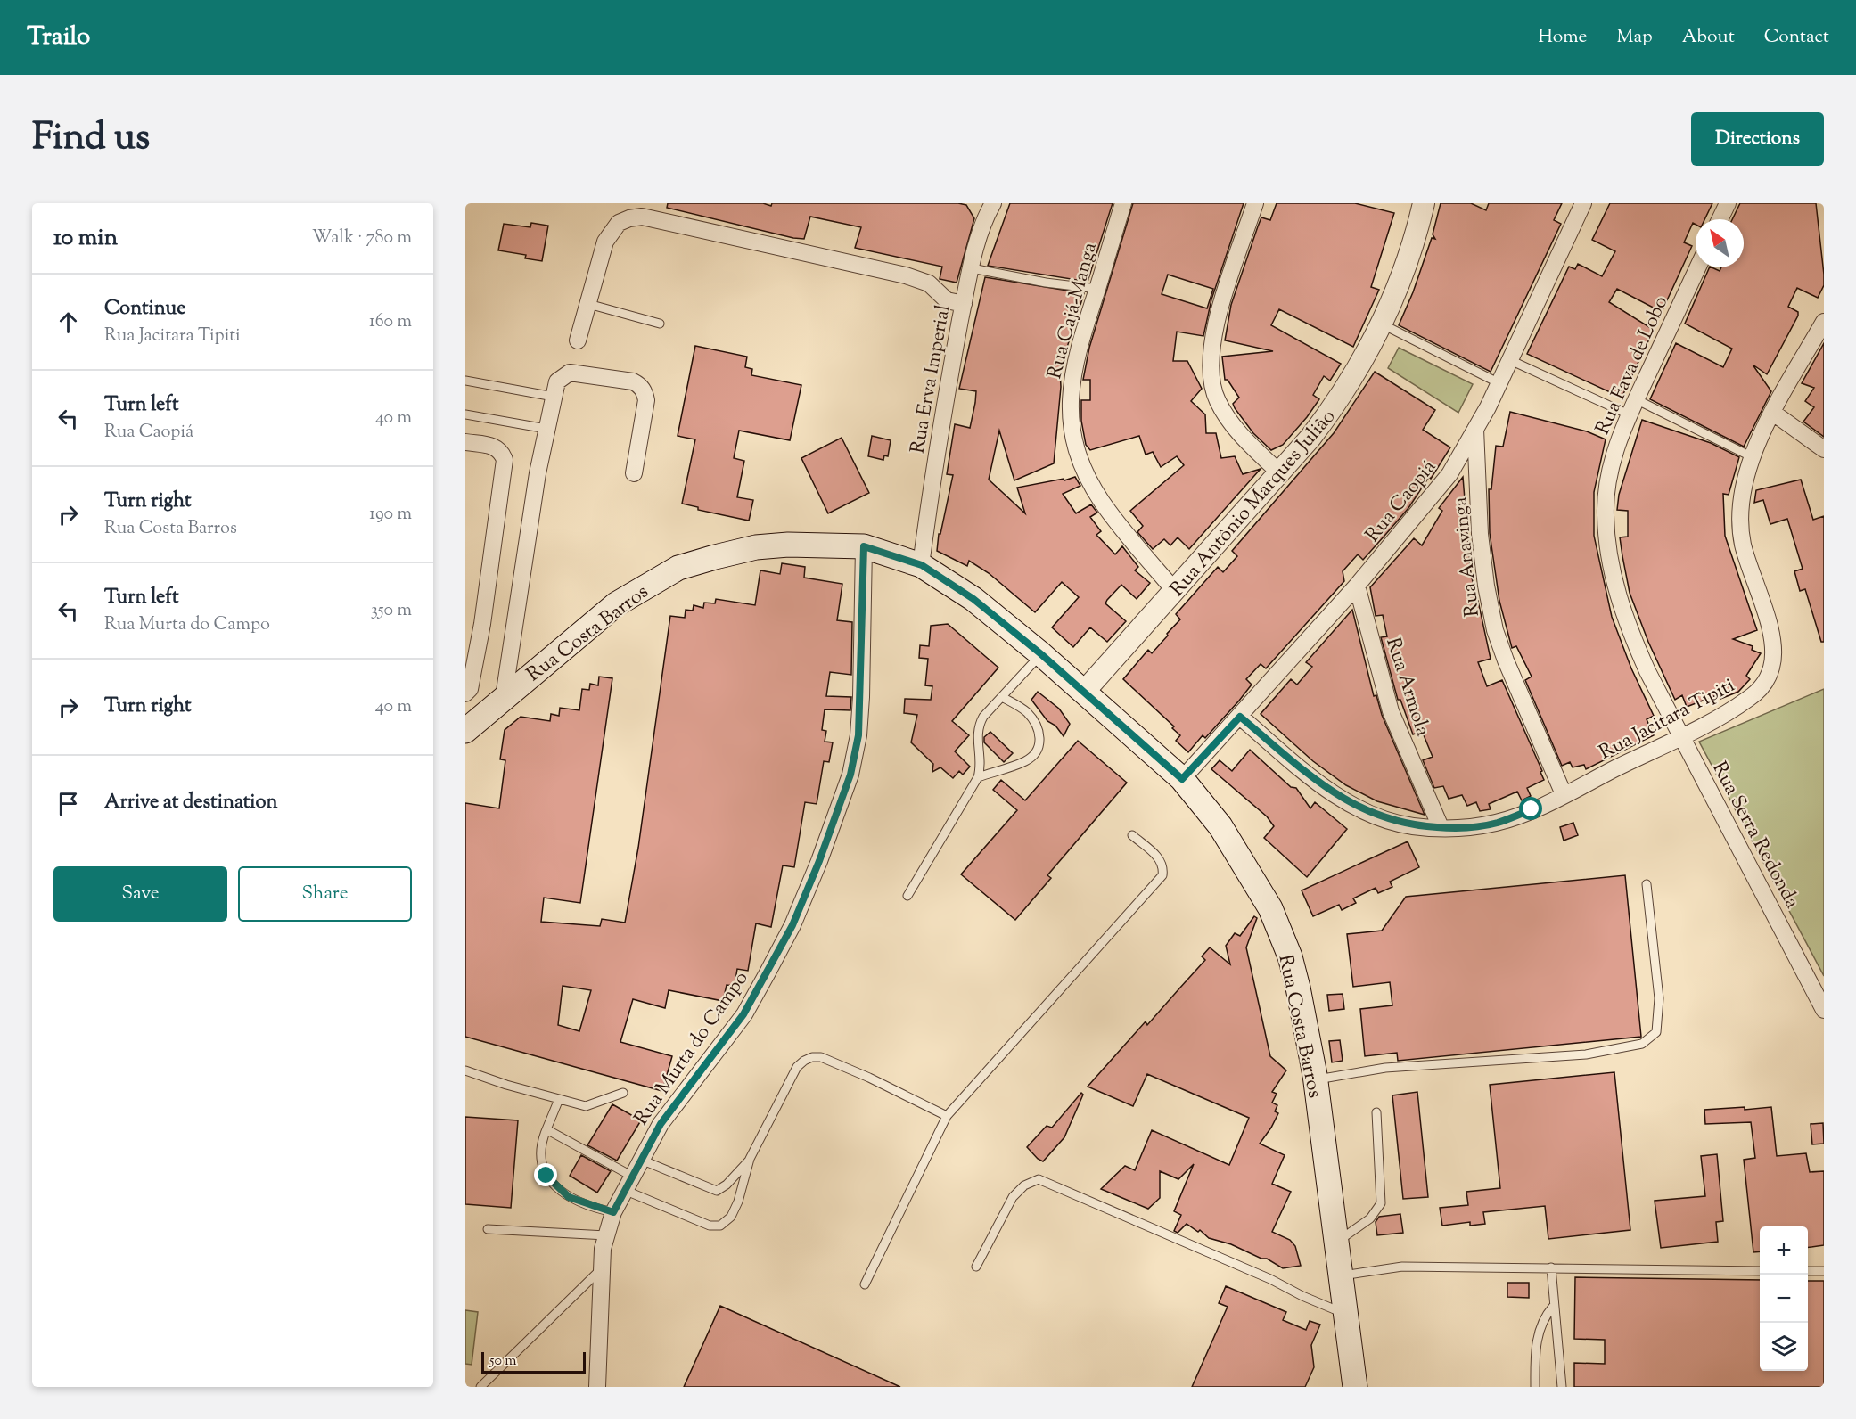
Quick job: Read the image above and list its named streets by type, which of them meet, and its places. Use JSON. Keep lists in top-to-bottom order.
{
  "streets": {
    "main road": ["Rua Costa Barros"],
    "street": [
      "Rua Cajá-Manga",
      "Rua Fava de Lobo",
      "Rua Erva Imperial",
      "Rua Caopiá",
      "Rua Antônio Marques Julião",
      "Rua Anavinga",
      "Rua Armola",
      "Rua Jacitara Tipiti",
      "Rua Serra Redonda",
      "Rua Murta do Campo"
    ]
  },
  "crossings": [
    ["Rua Cajá-Manga", "Rua Antônio Marques Julião"],
    ["Rua Fava de Lobo", "Rua Jacitara Tipiti"],
    ["Rua Fava de Lobo", "Rua Serra Redonda"],
    ["Rua Erva Imperial", "Rua Costa Barros"],
    ["Rua Caopiá", "Rua Anavinga"],
    ["Rua Caopiá", "Rua Costa Barros"],
    ["Rua Caopiá", "Rua Armola"],
    ["Rua Caopiá", "Rua Jacitara Tipiti"],
    ["Rua Antônio Marques Julião", "Rua Costa Barros"],
    ["Rua Anavinga", "Rua Jacitara Tipiti"],
    ["Rua Costa Barros", "Rua Murta do Campo"],
    ["Rua Armola", "Rua Jacitara Tipiti"],
    ["Rua Jacitara Tipiti", "Rua Serra Redonda"]
  ],
  "scale_bar": "50 m",
  "north": "top left",
  "page": {
    "header": "Trailo",
    "nav": [
      "Home",
      "Map",
      "About",
      "Contact"
    ],
    "title": "Find us",
    "buttons": [
      "Directions",
      ["Save", "Share"]
    ],
    "heading": ["10 min", "Walk · 780 m"],
    "list": [
      ["Continue", "Rua Jacitara Tipiti", "160 m"],
      ["Turn left", "Rua Caopiá", "40 m"],
      ["Turn right", "Rua Costa Barros", "190 m"],
      ["Turn left", "Rua Murta do Campo", "350 m"],
      ["Turn right", "40 m"],
      "Arrive at destination"
    ],
    "map_buttons": ["+", "−"],
    "scale": "50 m"
  }
}
